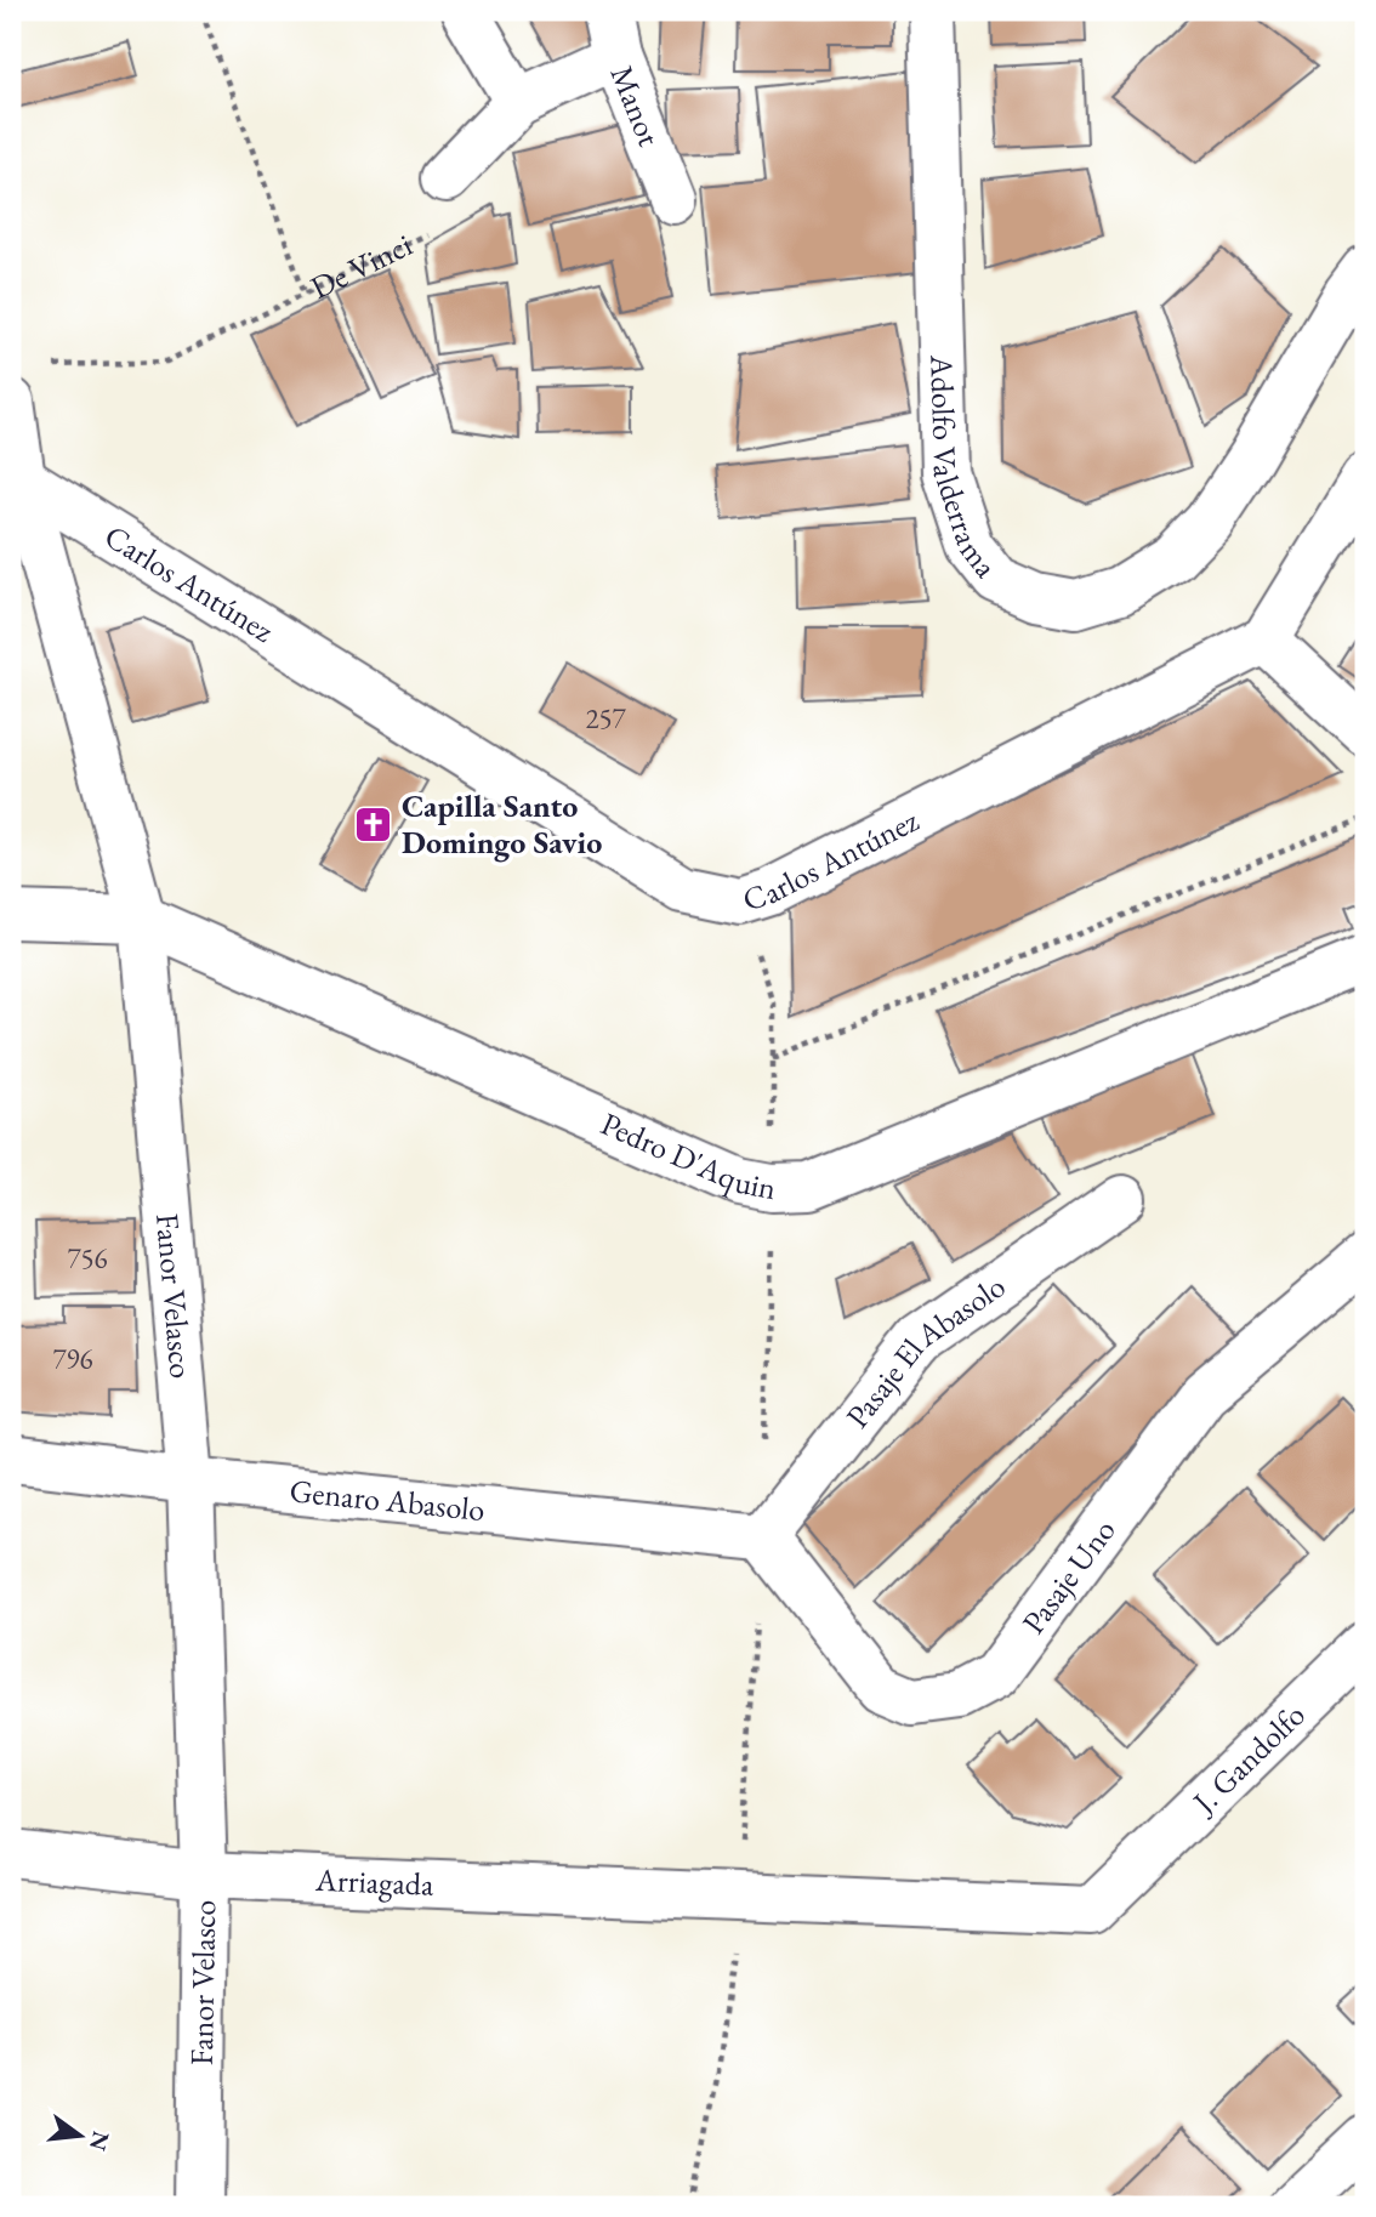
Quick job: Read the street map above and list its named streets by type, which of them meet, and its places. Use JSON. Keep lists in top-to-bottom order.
{
  "streets": {
    "street": [
      "Manot",
      "Adolfo Valderrama",
      "Carlos Antúnez",
      "Pedro D'Aquin",
      "Fanor Velasco",
      "Pasaje El Abasolo",
      "Genaro Abasolo",
      "Pasaje Uno",
      "J. Gandolfo",
      "Arriagada"
    ],
    "path": ["De Vinci"]
  },
  "crossings": [
    ["Carlos Antúnez", "Fanor Velasco"],
    ["Pedro D'Aquin", "Fanor Velasco"],
    ["Fanor Velasco", "Genaro Abasolo"],
    ["Fanor Velasco", "Arriagada"],
    ["Pasaje El Abasolo", "Genaro Abasolo"],
    ["Pasaje El Abasolo", "Pasaje Uno"],
    ["Genaro Abasolo", "Pasaje Uno"],
    ["J. Gandolfo", "Arriagada"]
  ],
  "places": {
    "church": ["Capilla Santo Domingo Savio"]
  },
  "house_numbers": ["257", "756", "796"],
  "north": "right"
}
